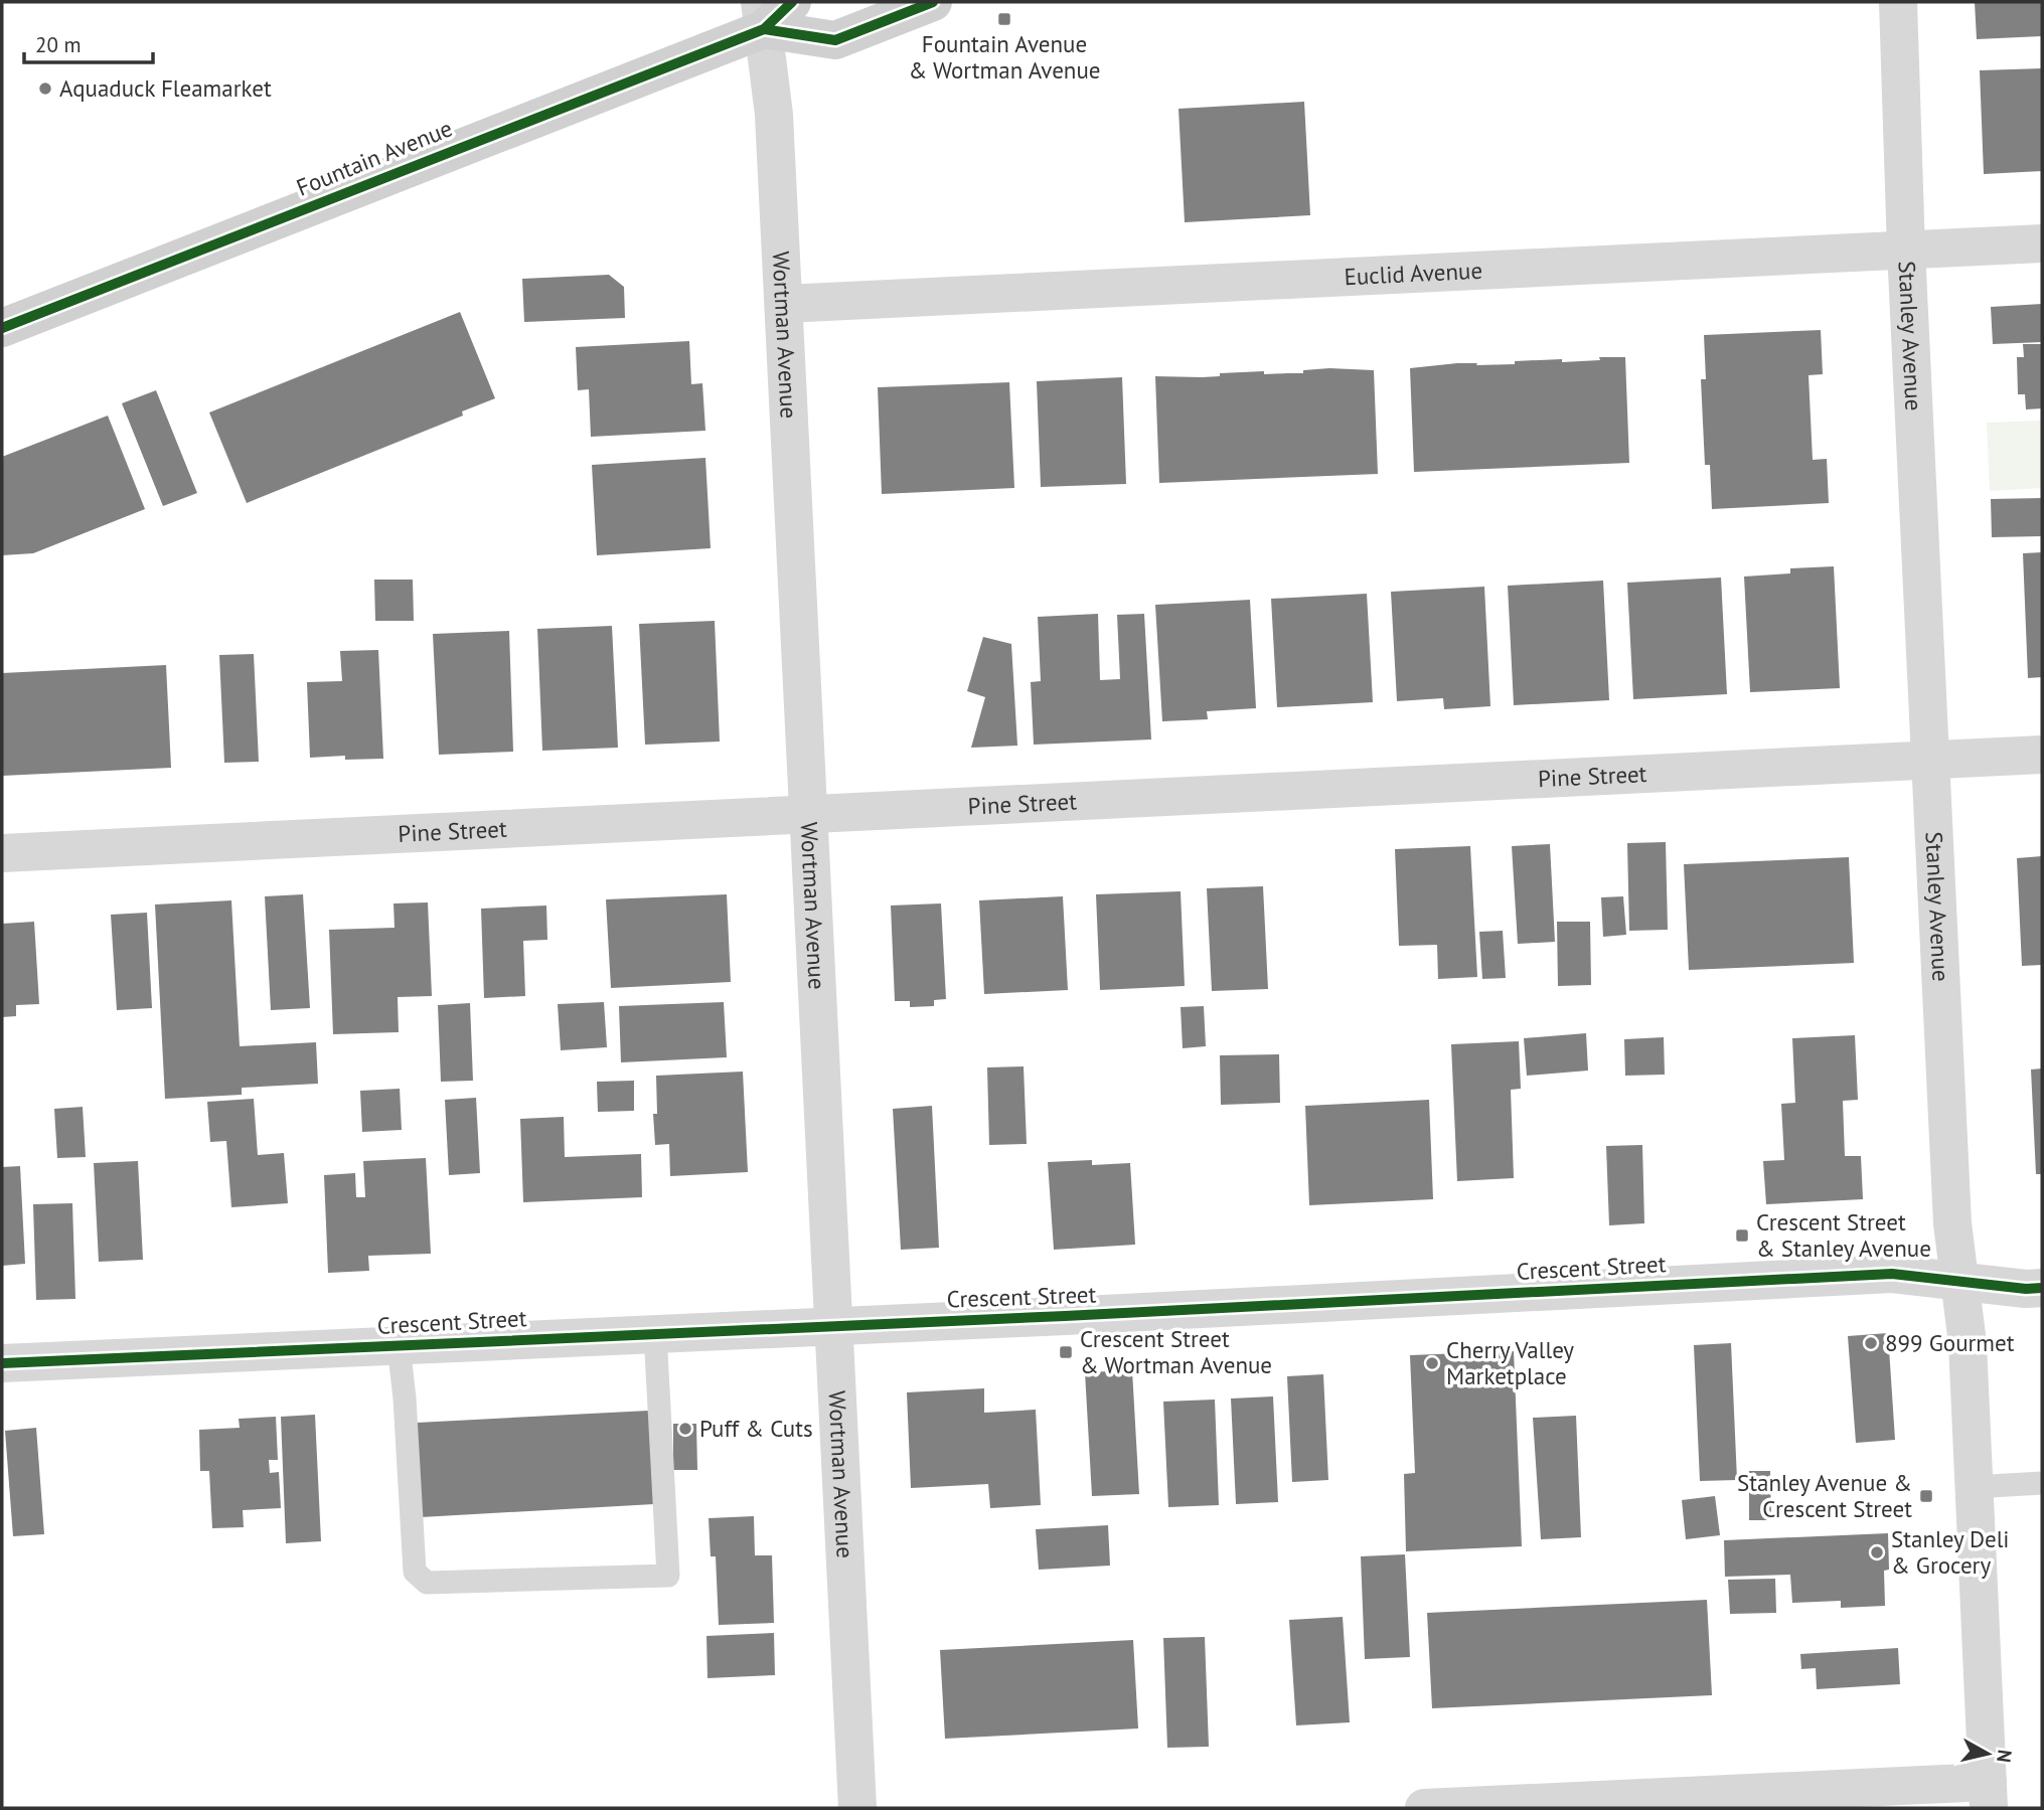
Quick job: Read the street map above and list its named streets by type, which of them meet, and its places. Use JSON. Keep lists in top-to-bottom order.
{
  "streets": {
    "main road": ["Fountain Avenue"],
    "street": [
      "Euclid Avenue",
      "Wortman Avenue",
      "Stanley Avenue",
      "Pine Street",
      "Crescent Street"
    ]
  },
  "crossings": [
    ["Fountain Avenue", "Wortman Avenue"],
    ["Euclid Avenue", "Wortman Avenue"],
    ["Euclid Avenue", "Stanley Avenue"],
    ["Wortman Avenue", "Pine Street"],
    ["Wortman Avenue", "Crescent Street"],
    ["Stanley Avenue", "Pine Street"],
    ["Stanley Avenue", "Crescent Street"]
  ],
  "places": {
    "transit": [
      "Fountain Avenue & Wortman Avenue",
      "Crescent Street & Stanley Avenue",
      "Crescent Street & Wortman Avenue",
      "Stanley Avenue & Crescent Street"
    ],
    "other": [
      "Aquaduck Fleamarket",
      "899 Gourmet",
      "Cherry Valley Marketplace",
      "Puff & Cuts",
      "Stanley Deli & Grocery"
    ]
  },
  "scale_bar": "20 m",
  "north": "right"
}
